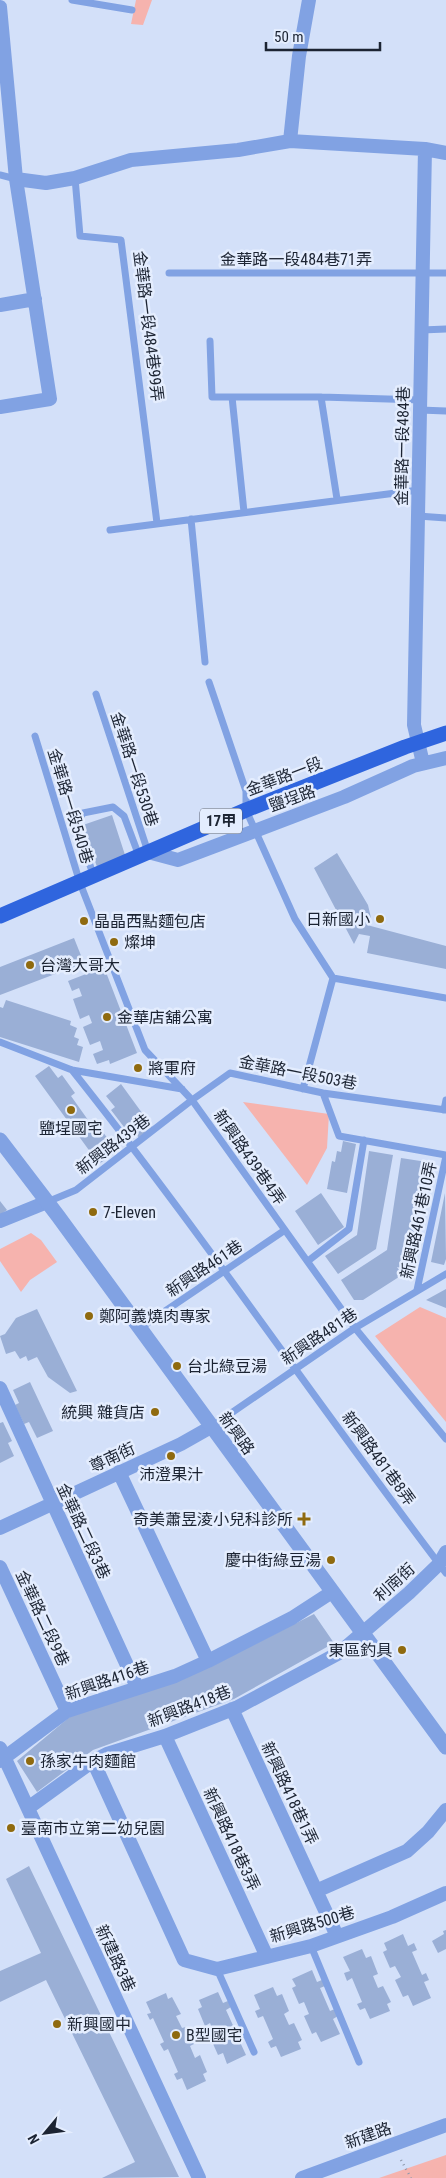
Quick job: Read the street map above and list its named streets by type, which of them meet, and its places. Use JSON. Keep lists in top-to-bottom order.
{
  "streets": {
    "main road": ["金華路一段", "17甲"],
    "street": [
      "金華路一段484巷",
      "鹽埕路",
      "新興路",
      "尊南街",
      "金華路二段3巷",
      "利南街",
      "金華路二段9巷",
      "新興路416巷",
      "新興路418巷",
      "新興路418巷1弄",
      "新興路418巷3弄",
      "新興路500巷",
      "新建路3巷",
      "新建路"
    ],
    "lane": [
      "金華路一段484巷71弄",
      "金華路一段484巷99弄",
      "金華路一段530巷",
      "金華路一段540巷",
      "金華路一段503巷",
      "新興路439巷",
      "新興路439巷4弄",
      "新興路461巷10弄",
      "新興路461巷",
      "新興路481巷",
      "新興路481巷8弄"
    ]
  },
  "crossings": [
    ["金華路一段484巷71弄", "金華路一段484巷"],
    ["金華路一段484巷", "金華路一段"],
    ["金華路一段484巷", "鹽埕路"],
    ["金華路一段530巷", "金華路一段"],
    ["金華路一段530巷", "鹽埕路"],
    ["金華路一段", "鹽埕路"],
    ["金華路一段", "金華路一段540巷"],
    ["金華路一段503巷", "新興路439巷"],
    ["金華路一段503巷", "新興路439巷4弄"],
    ["新興路439巷", "新興路439巷4弄"],
    ["新興路439巷", "新興路"],
    ["新興路439巷", "新興路481巷8弄"],
    ["新興路439巷4弄", "新興路461巷"],
    ["新興路439巷4弄", "新興路481巷"],
    ["新興路461巷10弄", "新興路481巷"],
    ["新興路461巷", "新興路"],
    ["新興路461巷", "新興路481巷8弄"],
    ["新興路481巷", "新興路"],
    ["新興路481巷", "尊南街"],
    ["新興路481巷", "新興路481巷8弄"],
    ["新興路", "尊南街"],
    ["新興路", "利南街"],
    ["新興路", "新興路416巷"],
    ["新興路", "新興路418巷"],
    ["尊南街", "金華路二段3巷"],
    ["新興路481巷8弄", "利南街"],
    ["金華路二段3巷", "新興路416巷"],
    ["利南街", "新興路418巷"],
    ["金華路二段9巷", "新興路416巷"],
    ["新興路416巷", "新建路3巷"],
    ["新興路418巷", "新興路418巷1弄"],
    ["新興路418巷", "新興路418巷3弄"],
    ["新興路418巷", "新興路500巷"],
    ["新興路418巷", "新建路3巷"],
    ["新興路418巷1弄", "新興路500巷"],
    ["新興路418巷3弄", "新興路500巷"]
  ],
  "places": {
    "other": [
      "日新國小",
      "晶晶西點麵包店",
      "燦坤",
      "台灣大哥大",
      "金華店舖公寓",
      "將軍府",
      "鹽埕國宅",
      "7-Eleven",
      "鄭阿義燒肉專家",
      "台北綠豆湯",
      "統興 雜貨店",
      "沛澄果汁",
      "慶中街綠豆湯",
      "東區釣具",
      "孫家牛肉麵館",
      "臺南市立第二幼兒園",
      "新興國中",
      "B型國宅"
    ],
    "health": ["奇美蕭昱淩小兒科診所"]
  },
  "scale_bar": "50 m",
  "north": "bottom left"
}
